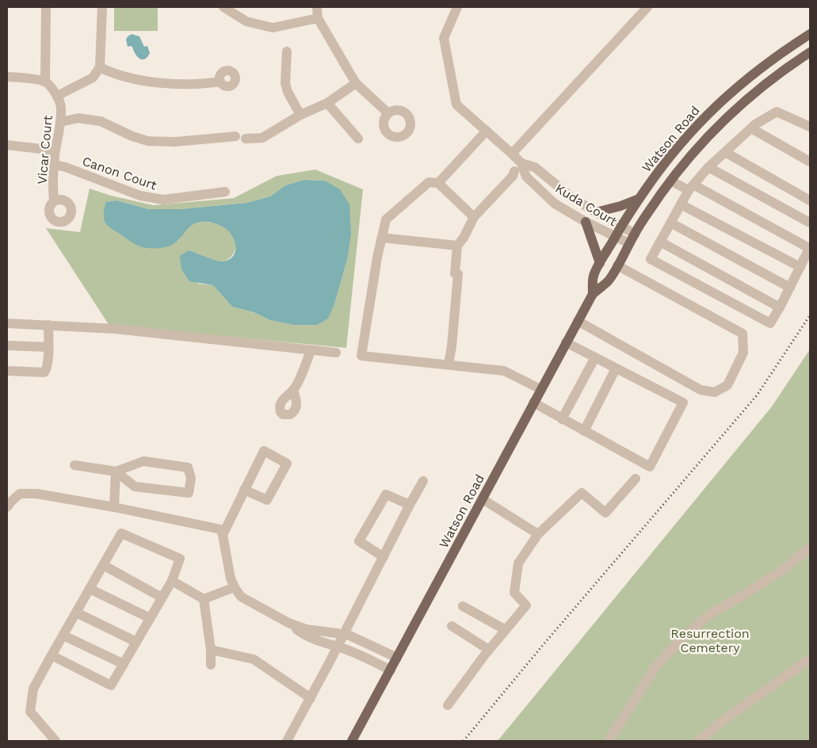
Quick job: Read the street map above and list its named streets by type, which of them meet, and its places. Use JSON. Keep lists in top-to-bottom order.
{
  "streets": {
    "main road": ["Watson Road"],
    "street": ["Vicar Court", "Canon Court", "Kuda Court"]
  },
  "crossings": [
    ["Watson Road", "Kuda Court"],
    ["Vicar Court", "Canon Court"]
  ],
  "parks": ["Resurrection Cemetery"]
}
